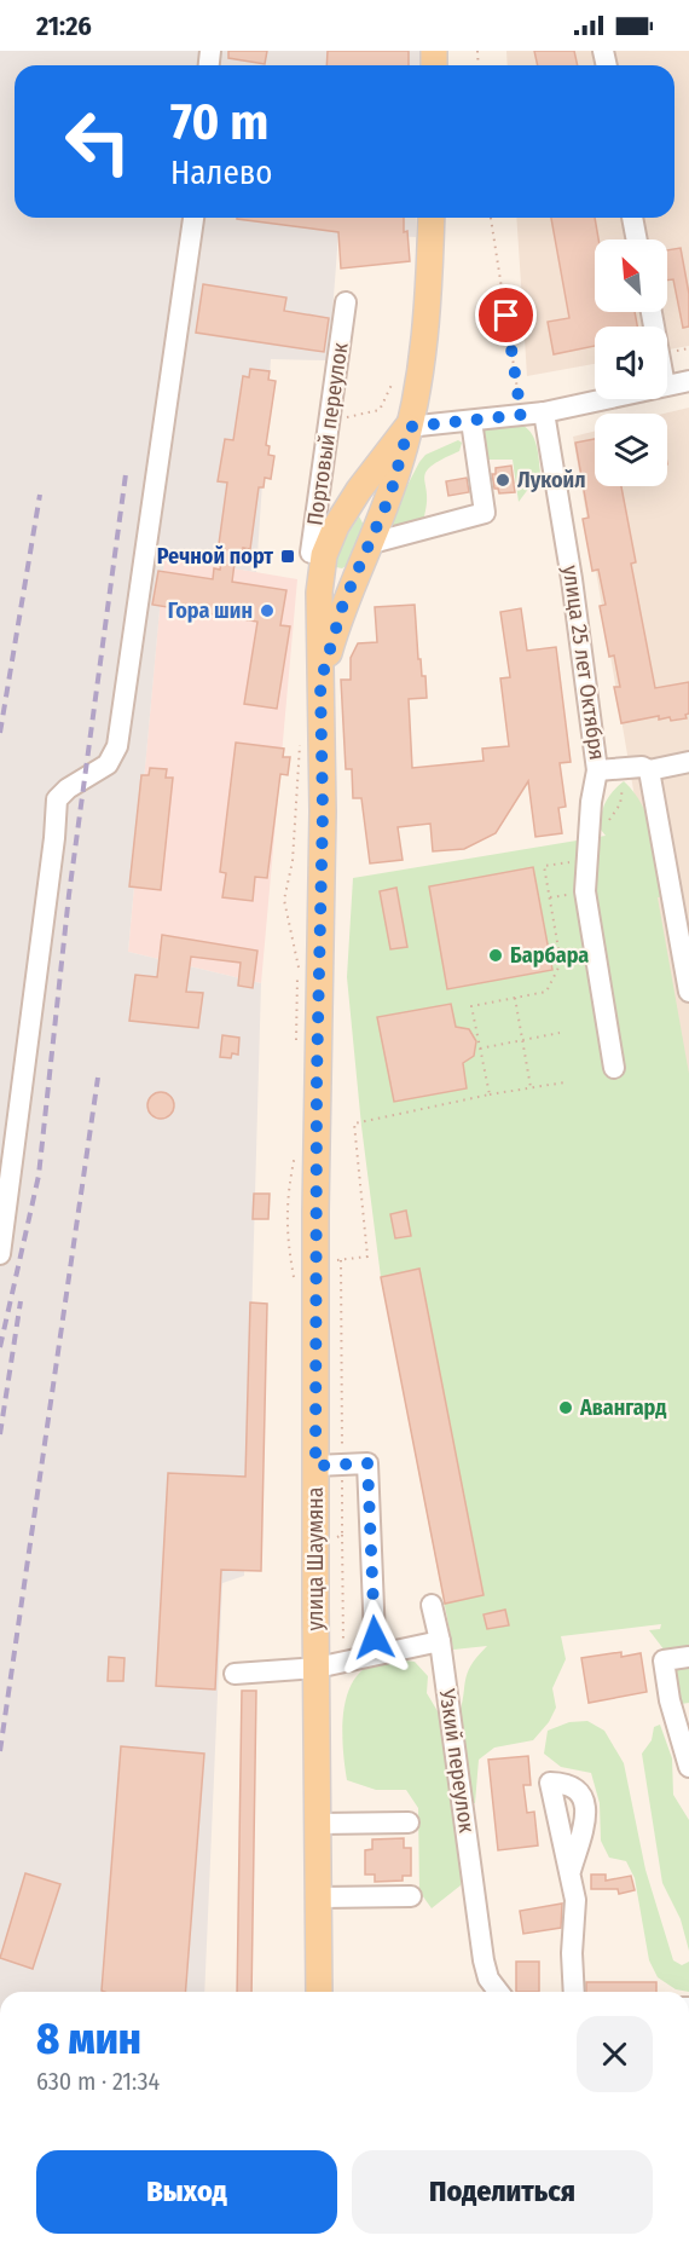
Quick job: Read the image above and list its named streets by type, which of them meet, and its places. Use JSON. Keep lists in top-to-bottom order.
{
  "streets": {
    "main road": ["улица Шаумяна"],
    "street": ["Портовый переулок", "улица 25 лет Октября", "Узкий переулок"]
  },
  "crossings": [
    ["Портовый переулок", "улица Шаумяна"]
  ],
  "places": {
    "other": [
      "Лукойл",
      "Гора шин",
      "Барбара",
      "Авангард"
    ],
    "transit": ["Речной порт"]
  },
  "north": "top left",
  "page": {
    "status": "21:26",
    "turn": ["70 m", "Налево"],
    "heading": ["8 мин", "630 m · 21:34"],
    "buttons": ["Выход", "Поделиться"]
  }
}
